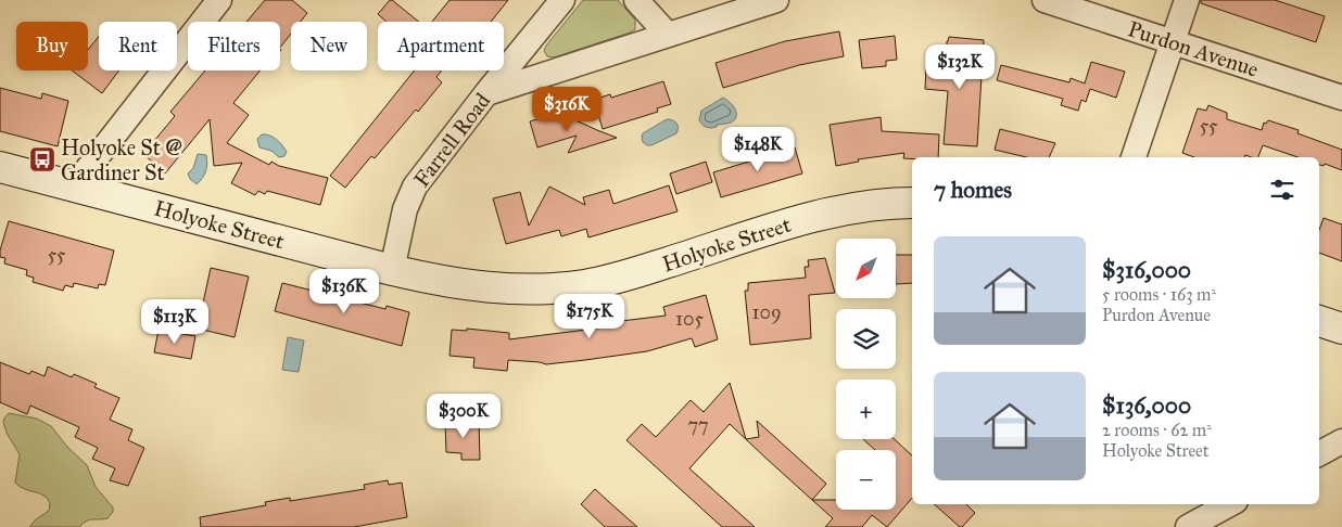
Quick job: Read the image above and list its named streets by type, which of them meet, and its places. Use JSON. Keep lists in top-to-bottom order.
{
  "streets": {
    "main road": ["Holyoke Street"],
    "street": ["Purdon Avenue", "Farrell Road"]
  },
  "crossings": [
    ["Farrell Road", "Holyoke Street"]
  ],
  "places": {
    "bus stop": ["Holyoke St @ Gardiner St"]
  },
  "house_numbers": [
    "55",
    "55",
    "109",
    "105",
    "77"
  ],
  "north": "bottom left",
  "page": {
    "chip": [
      "Buy",
      "Rent",
      "Filters",
      "New",
      "Apartment"
    ],
    "price": [
      "$132K",
      "$316K",
      "$148K",
      "$136K",
      "$175K",
      "$113K",
      "$300K"
    ],
    "heading": "7 homes",
    "list": [
      {
        "name": "$316,000",
        "note": "5 rooms · 163 m² · Purdon Avenue"
      },
      {
        "name": "$136,000",
        "note": "2 rooms · 62 m² · Holyoke Street"
      }
    ],
    "map_buttons": ["+", "−"]
  }
}
